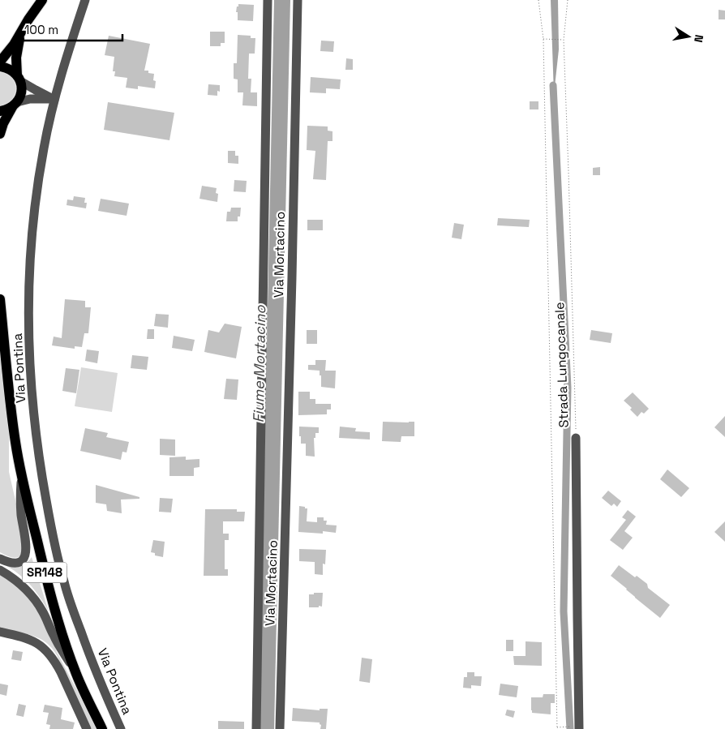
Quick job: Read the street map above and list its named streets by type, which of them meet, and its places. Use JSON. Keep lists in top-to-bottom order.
{
  "streets": {
    "main road": ["SR148"],
    "street": ["Via Mortacino", "Strada Lungocanale", "Via Pontina"]
  },
  "water": ["Fiume Mortacino"],
  "scale_bar": "100 m",
  "north": "right"
}
